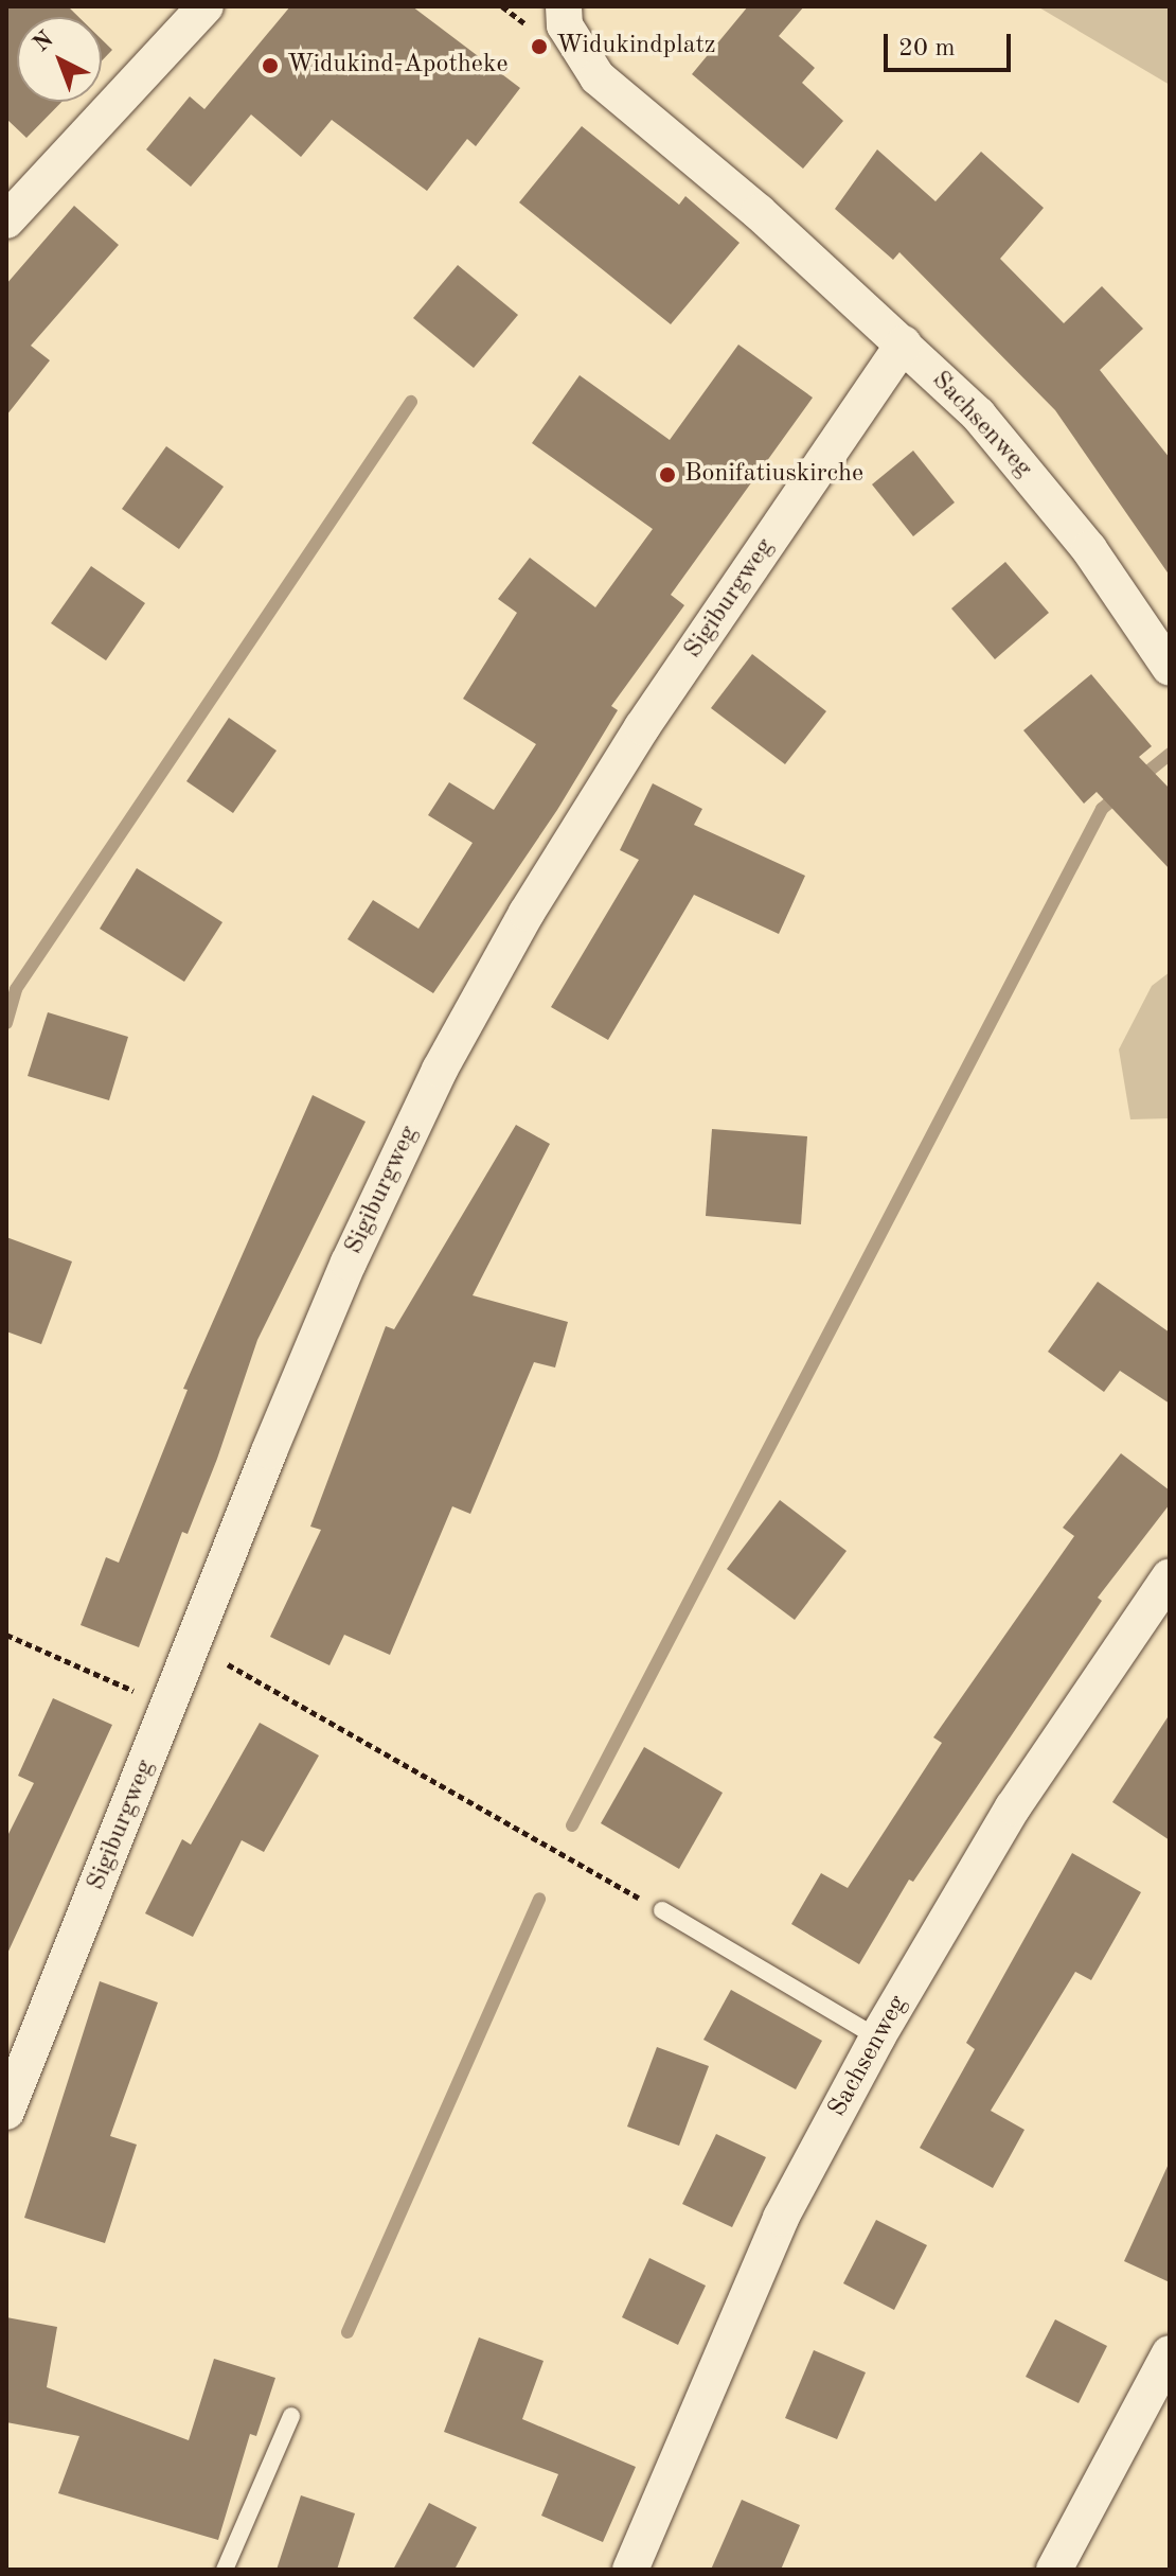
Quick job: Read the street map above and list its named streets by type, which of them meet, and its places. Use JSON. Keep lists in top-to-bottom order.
{
  "streets": {
    "street": ["Sachsenweg", "Sigiburgweg"]
  },
  "crossings": [
    ["Sachsenweg", "Sigiburgweg"]
  ],
  "places": ["Widukindplatz", "Widukind-Apotheke", "Bonifatiuskirche"],
  "scale_bar": "20 m",
  "north": "top left"
}
